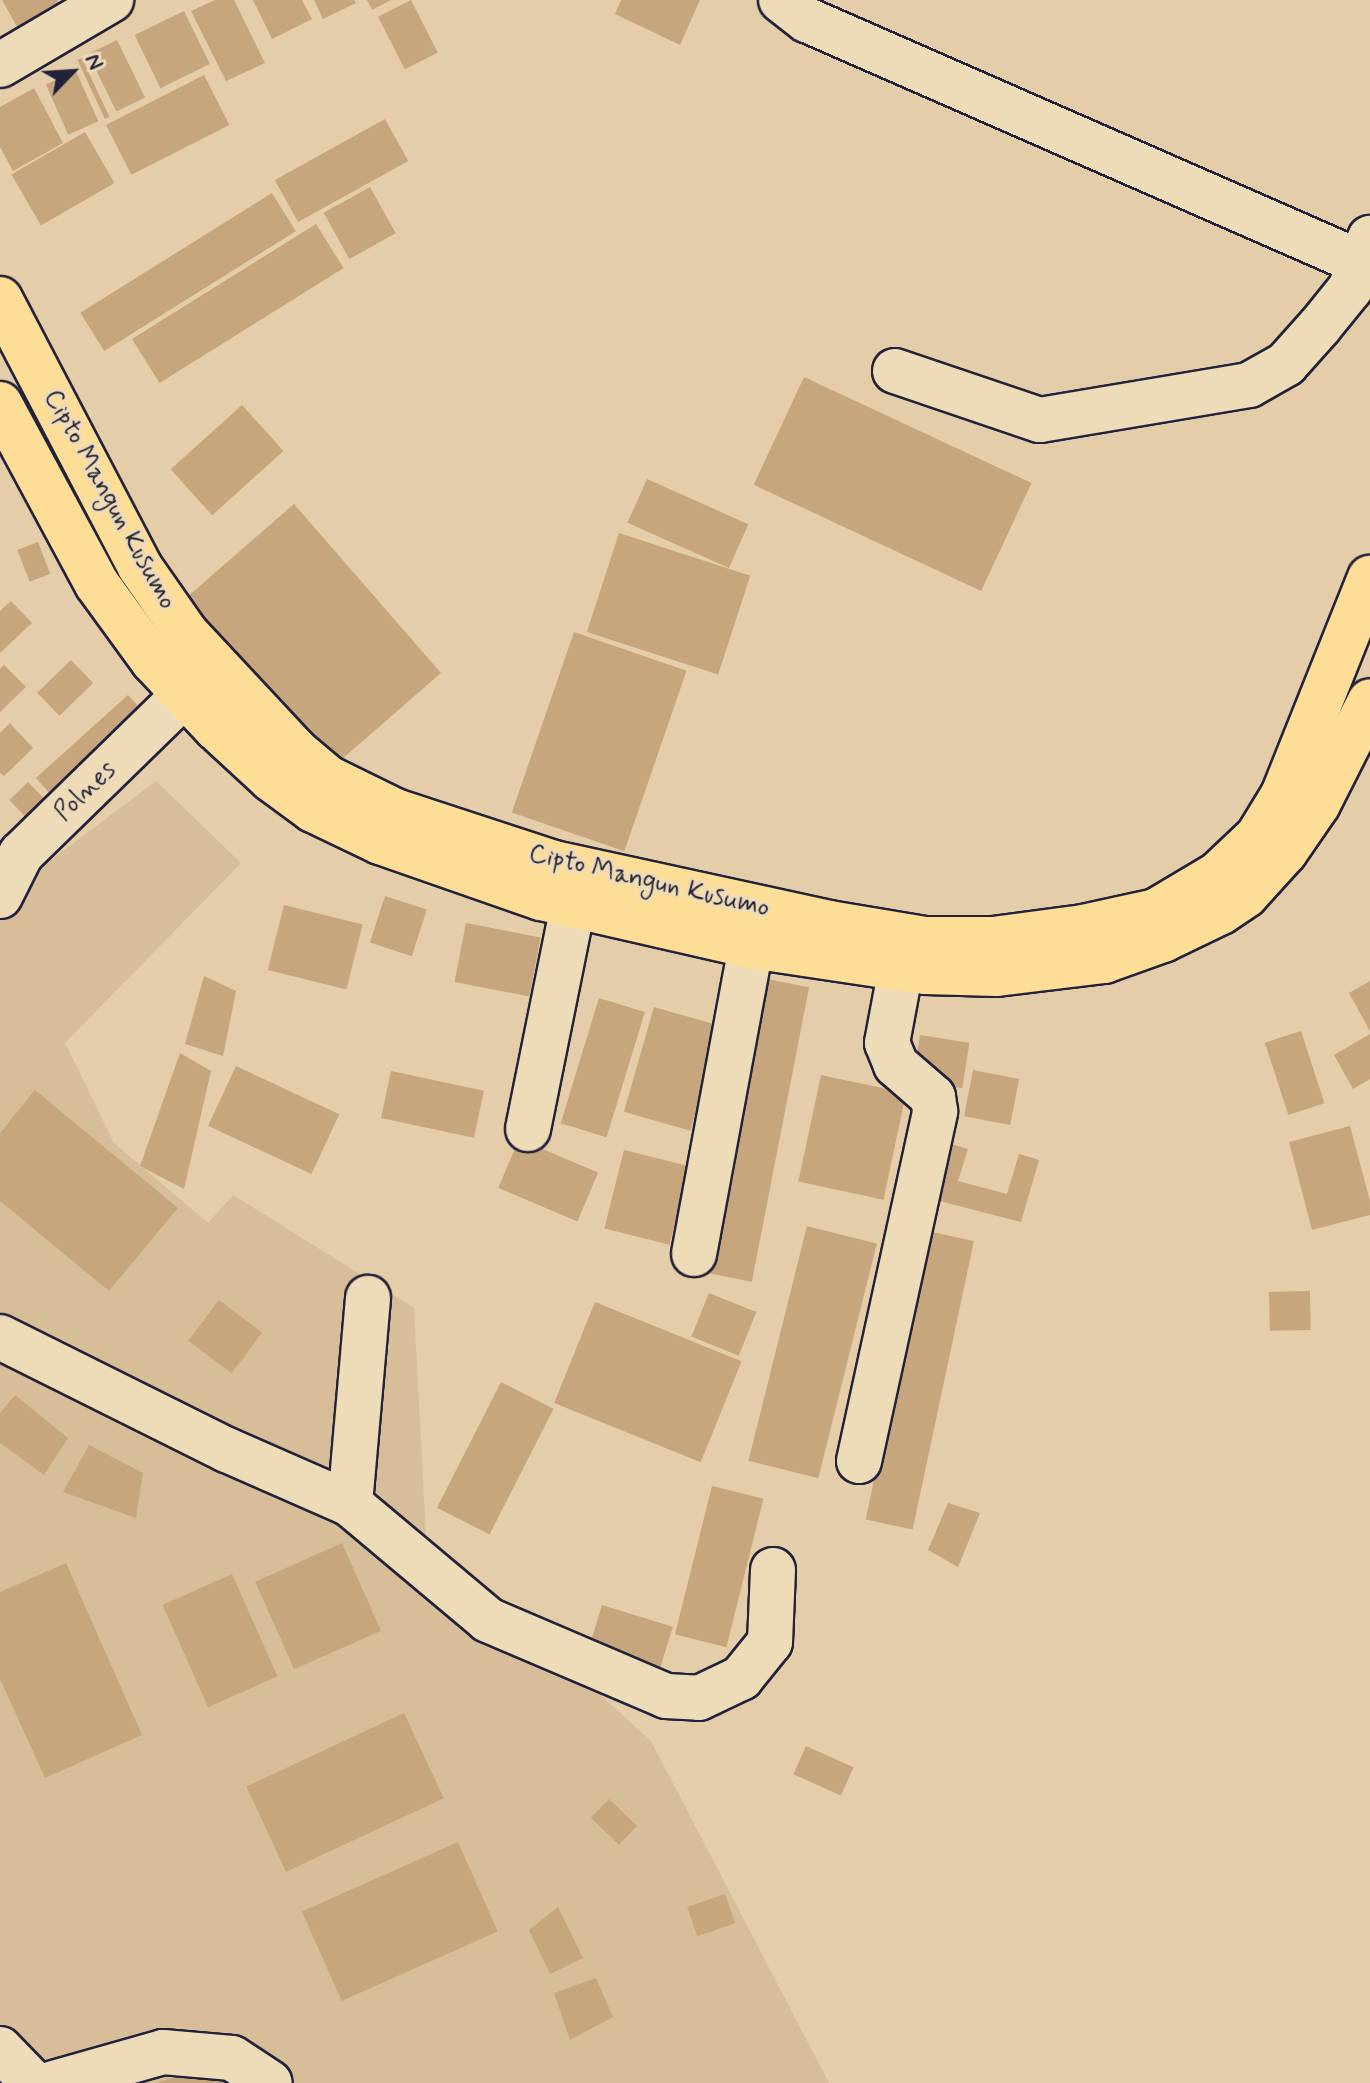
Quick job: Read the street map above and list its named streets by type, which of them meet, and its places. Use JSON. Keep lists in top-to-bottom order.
{
  "streets": {
    "highway": ["Cipto Mangun Kusumo"],
    "street": ["Polnes"]
  },
  "crossings": [
    ["Cipto Mangun Kusumo", "Polnes"]
  ],
  "north": "top right"
}
